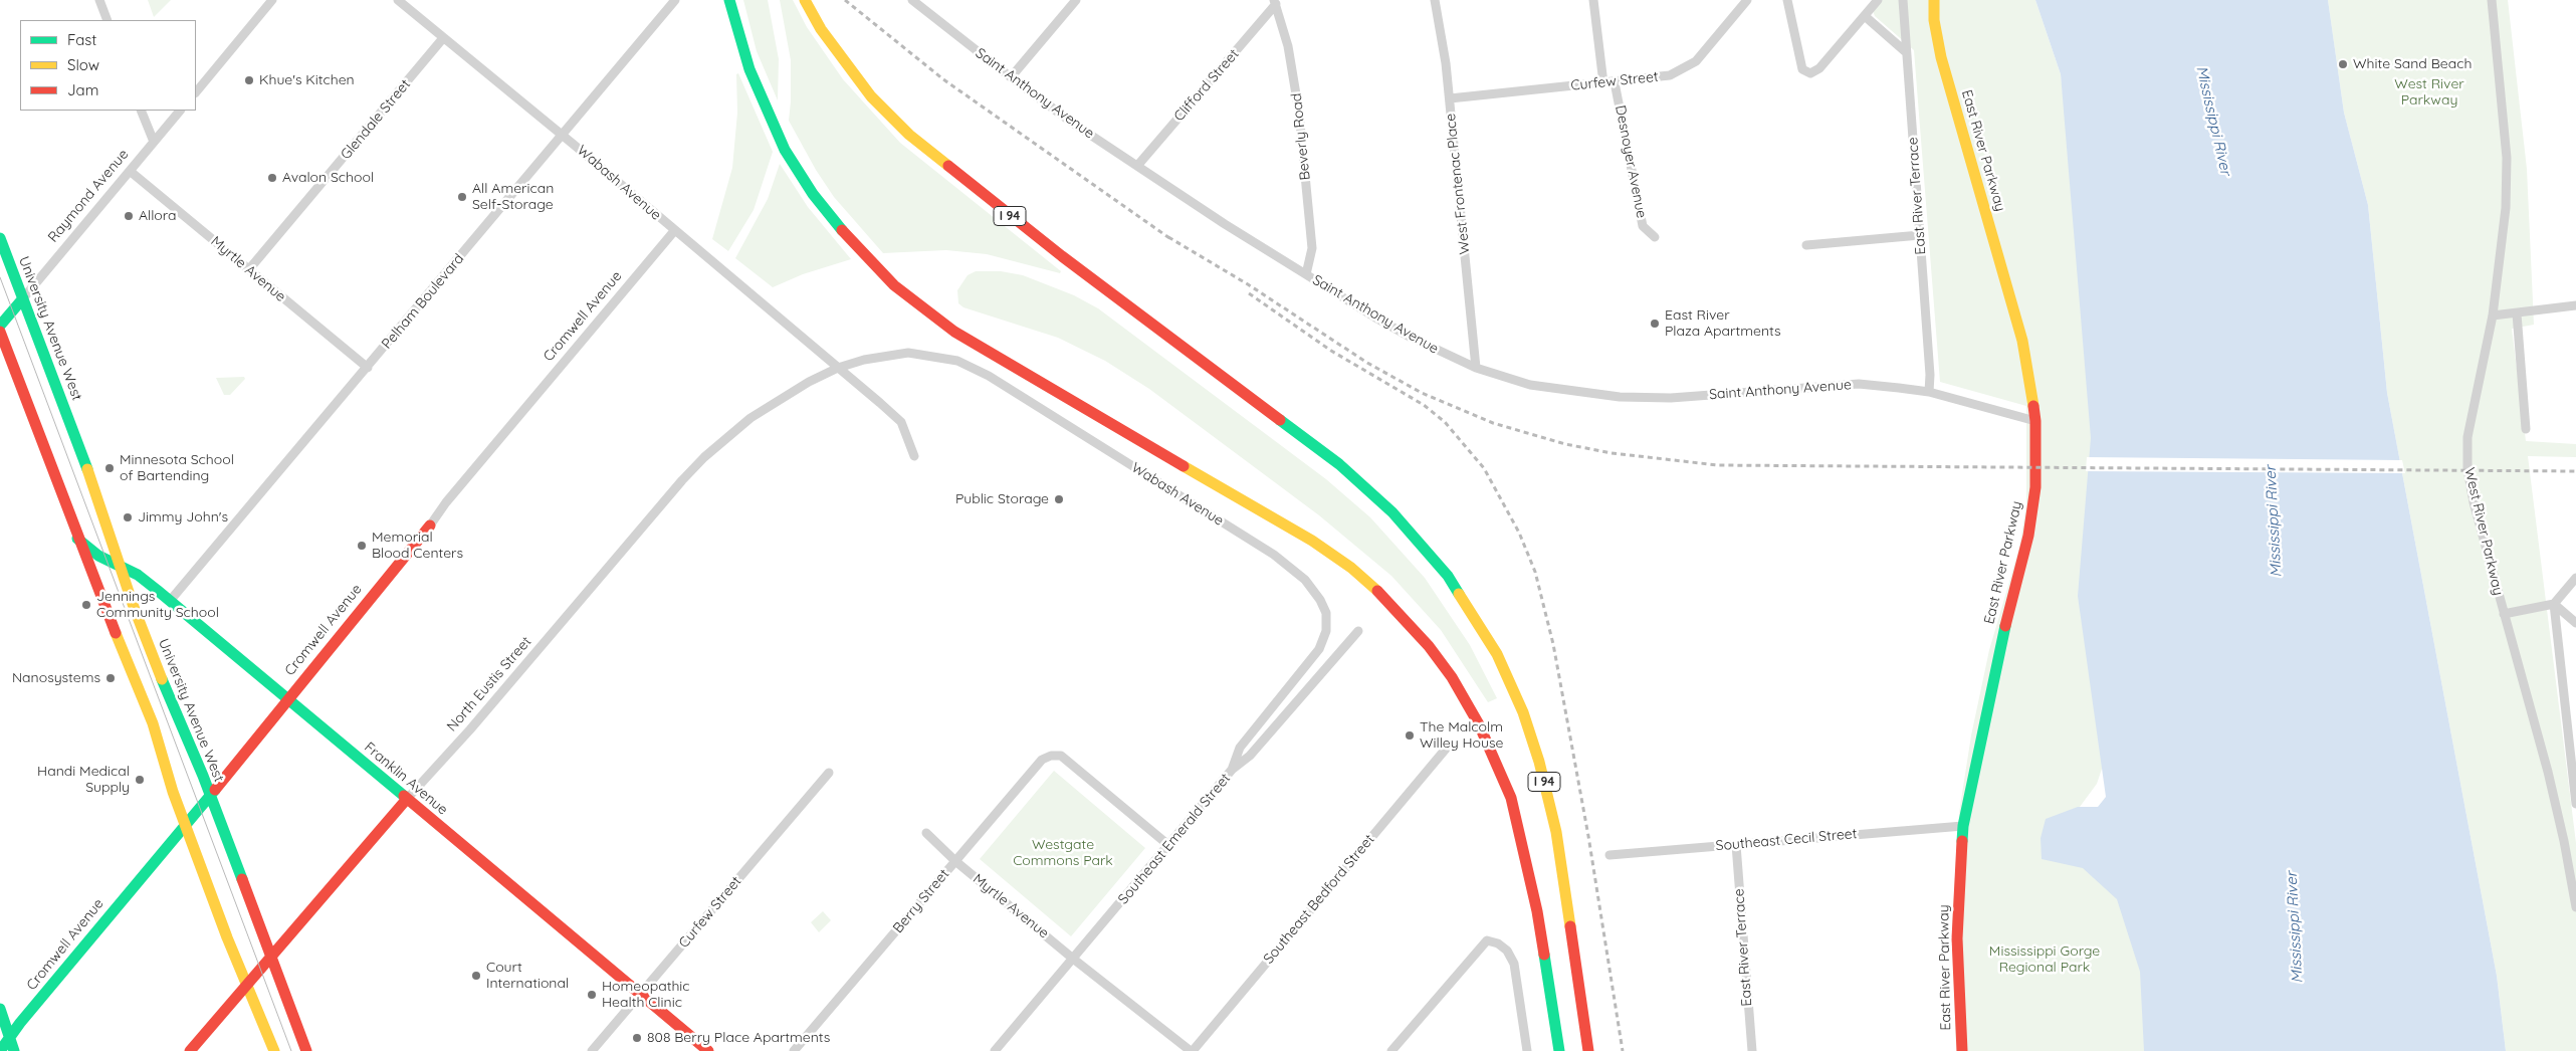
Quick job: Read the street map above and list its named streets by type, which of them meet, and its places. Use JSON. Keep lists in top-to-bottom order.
{
  "streets": {
    "main road": [
      "East River Parkway",
      "Raymond Avenue",
      "I 94",
      "Cromwell Avenue",
      "University Avenue West",
      "North Eustis Street",
      "Franklin Avenue"
    ],
    "street": [
      "Curfew Street",
      "Clifford Street",
      "Saint Anthony Avenue",
      "Glendale Street",
      "Beverly Road",
      "Desnoyer Avenue",
      "Wabash Avenue",
      "West Frontenac Place",
      "East River Terrace",
      "Myrtle Avenue",
      "Pelham Boulevard",
      "West River Parkway",
      "Southeast Emerald Street",
      "Southeast Cecil Street",
      "Southeast Bedford Street",
      "Berry Street"
    ]
  },
  "crossings": [
    ["Curfew Street", "Desnoyer Avenue"],
    ["Curfew Street", "West Frontenac Place"],
    ["Curfew Street", "Franklin Avenue"],
    ["Clifford Street", "Saint Anthony Avenue"],
    ["Clifford Street", "Beverly Road"],
    ["Saint Anthony Avenue", "Beverly Road"],
    ["Saint Anthony Avenue", "East River Parkway"],
    ["Saint Anthony Avenue", "West Frontenac Place"],
    ["Saint Anthony Avenue", "East River Terrace"],
    ["Glendale Street", "Wabash Avenue"],
    ["Glendale Street", "Myrtle Avenue"],
    ["East River Parkway", "Southeast Cecil Street"],
    ["Wabash Avenue", "Pelham Boulevard"],
    ["Wabash Avenue", "Cromwell Avenue"],
    ["Wabash Avenue", "North Eustis Street"],
    ["Wabash Avenue", "Southeast Emerald Street"],
    ["Raymond Avenue", "Myrtle Avenue"],
    ["Raymond Avenue", "University Avenue West"],
    ["East River Terrace", "Southeast Cecil Street"],
    ["Myrtle Avenue", "Pelham Boulevard"],
    ["Myrtle Avenue", "Southeast Emerald Street"],
    ["Myrtle Avenue", "Southeast Bedford Street"],
    ["Myrtle Avenue", "Berry Street"],
    ["Pelham Boulevard", "Franklin Avenue"],
    ["Cromwell Avenue", "University Avenue West"],
    ["Cromwell Avenue", "Franklin Avenue"],
    ["University Avenue West", "North Eustis Street"],
    ["University Avenue West", "Franklin Avenue"],
    ["North Eustis Street", "Franklin Avenue"],
    ["Southeast Emerald Street", "Berry Street"]
  ],
  "water": ["Mississippi River"],
  "parks": ["West River Parkway", "Westgate Commons Park", "Mississippi Gorge Regional Park"],
  "places": [
    "White Sand Beach",
    "Khue's Kitchen",
    "Avalon School",
    "All American Self-Storage",
    "Allora",
    "East River Plaza Apartments",
    "Minnesota School of Bartending",
    "Public Storage",
    "Jimmy John's",
    "Memorial Blood Centers",
    "Jennings Community School",
    "Nanosystems",
    "The Malcolm Willey House",
    "Handi Medical Supply",
    "Court International",
    "Homeopathic Health Clinic",
    "808 Berry Place Apartments"
  ],
  "legend": ["Fast", "Slow", "Jam"]
}
